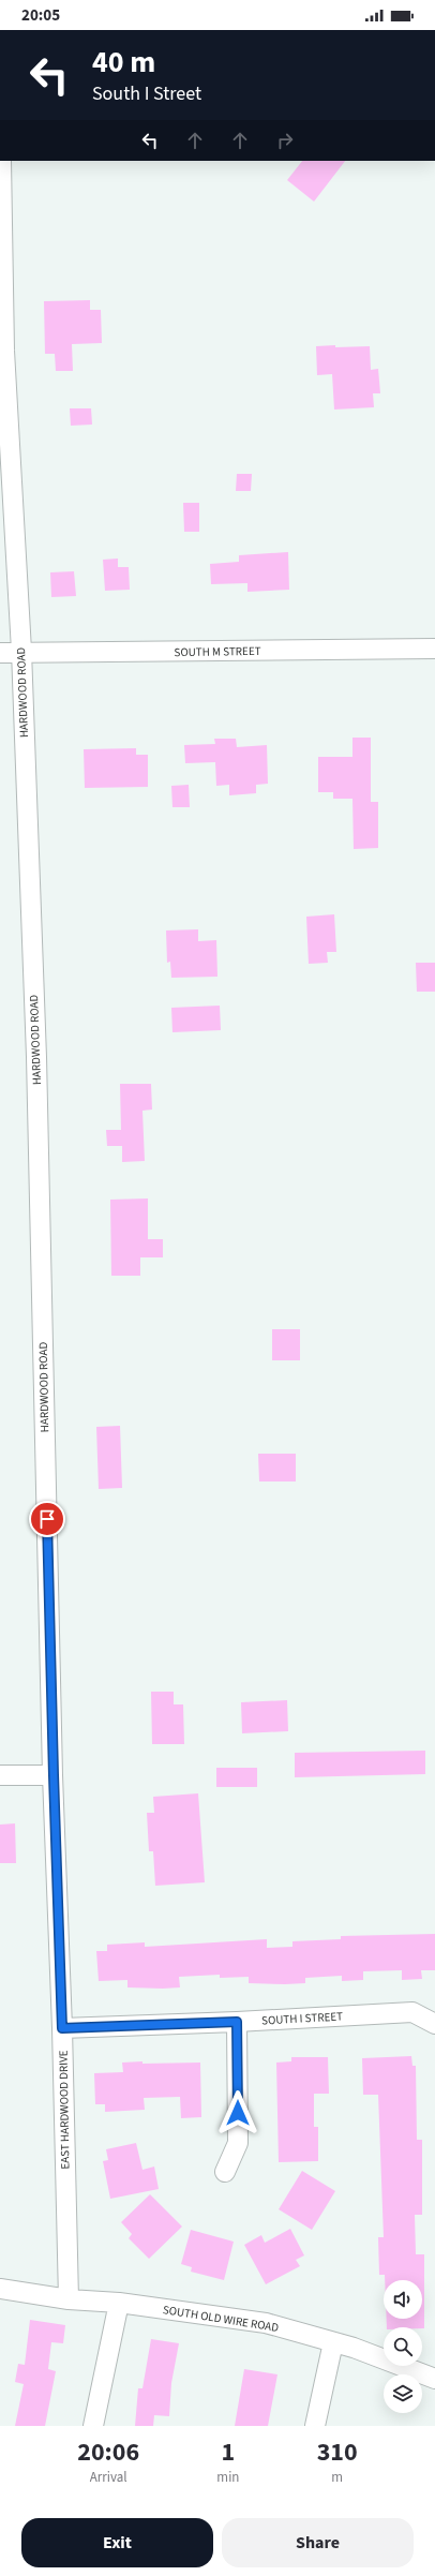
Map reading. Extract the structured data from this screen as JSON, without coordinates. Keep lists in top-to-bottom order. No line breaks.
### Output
{"streets":{"street":["SOUTH M STREET","HARDWOOD ROAD","SOUTH I STREET","EAST HARDWOOD DRIVE","SOUTH OLD WIRE ROAD"]},"crossings":[["SOUTH M STREET","HARDWOOD ROAD"],["HARDWOOD ROAD","EAST HARDWOOD DRIVE"],["SOUTH I STREET","EAST HARDWOOD DRIVE"],["EAST HARDWOOD DRIVE","SOUTH OLD WIRE ROAD"]],"page":{"status":"20:05","turn":["40 m","South I Street"],"eta":["20:06","Arrival","1","min","310","m"],"buttons":["Exit","Share"]}}
